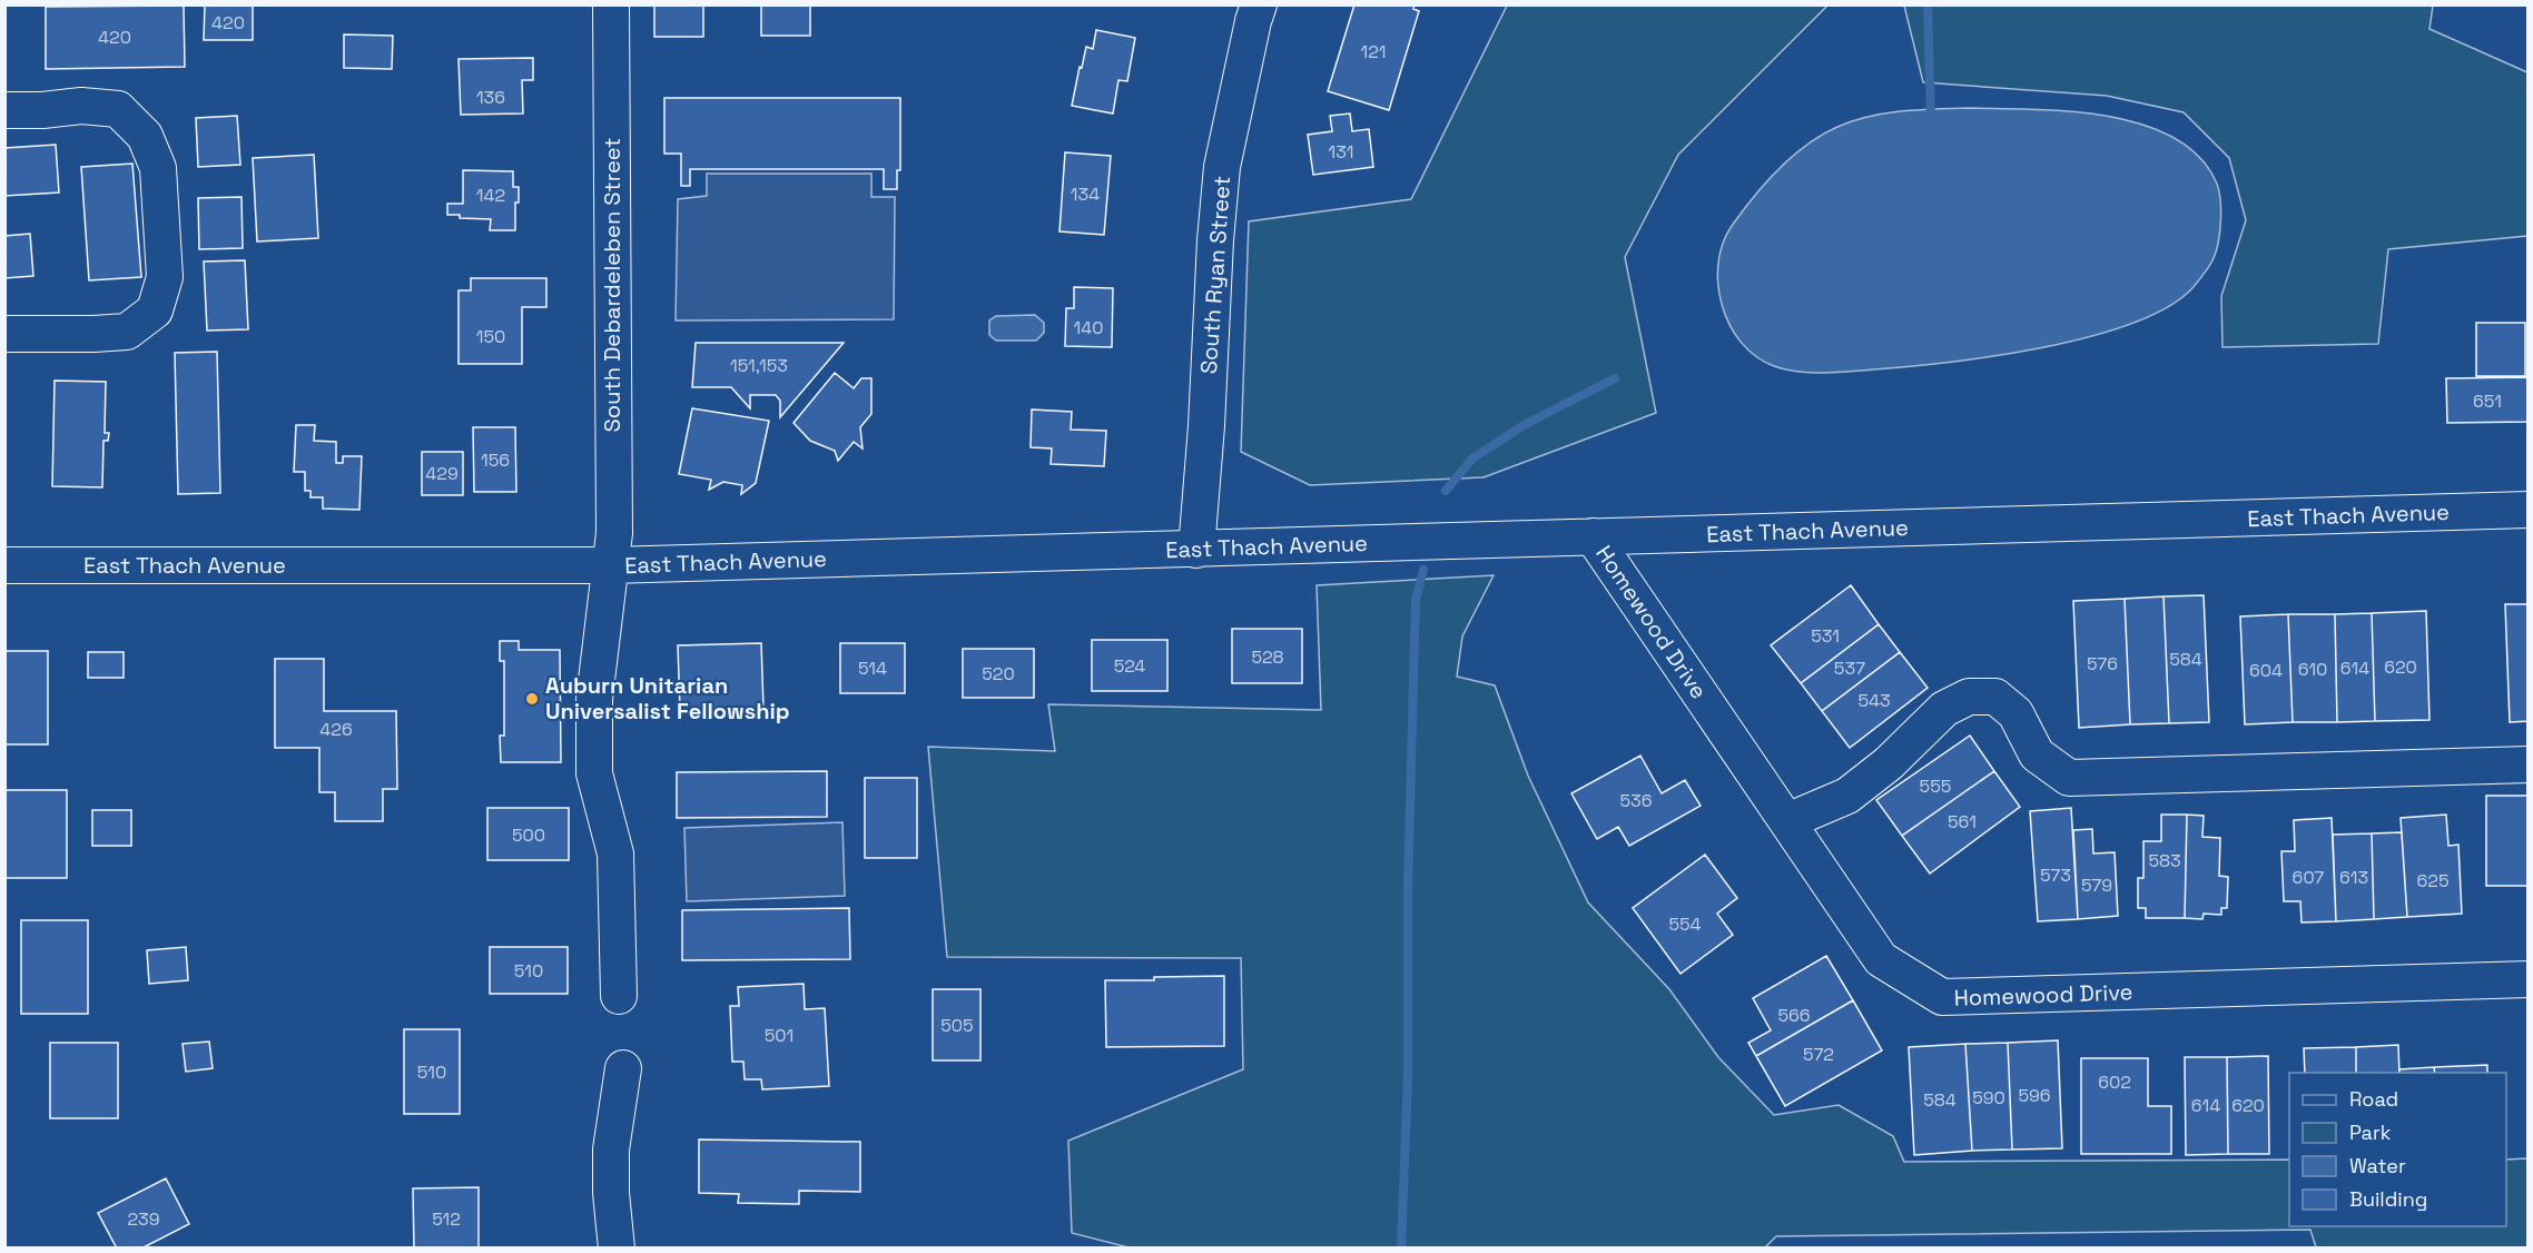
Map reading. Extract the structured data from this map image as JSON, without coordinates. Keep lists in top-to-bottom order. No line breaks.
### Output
{"streets":{"street":["South Ryan Street","South Debardeleben Street","East Thach Avenue","Homewood Drive"]},"crossings":[["South Ryan Street","East Thach Avenue"],["South Debardeleben Street","East Thach Avenue"],["East Thach Avenue","Homewood Drive"]],"places":["Auburn Unitarian Universalist Fellowship"],"house_numbers":["420","420","121","136","131","134","142","140","150","151,153","651","156","429","531","528","584","576","524","620","514","537","614","610","604","520","543","426","555","536","561","500","583","573","607","613","625","579","554","510","566","505","501","572","510","602","596","590","584","614","620","239","512"],"legend":["Road","Park","Water","Building"]}
